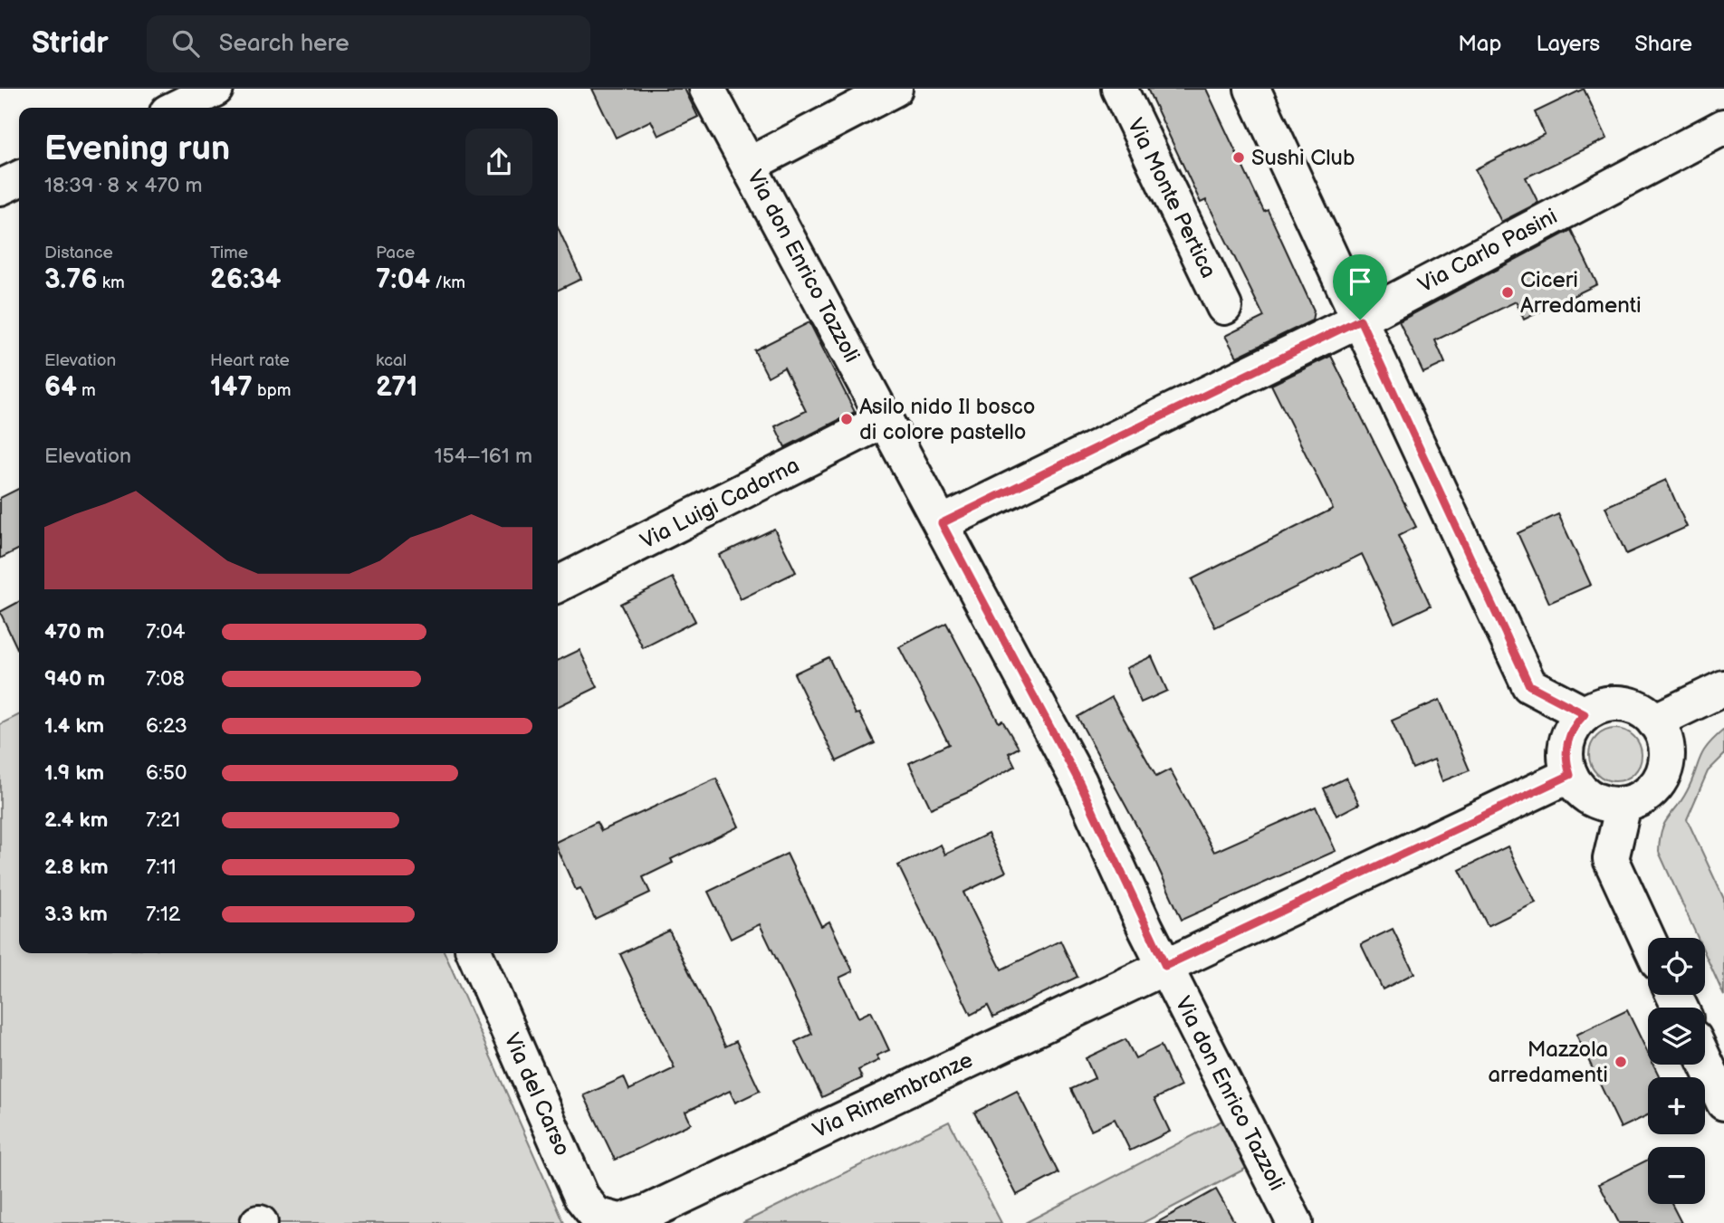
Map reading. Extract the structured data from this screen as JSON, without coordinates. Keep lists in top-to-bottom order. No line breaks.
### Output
{"streets":{"street":["Via Monte Pertica","Via Carlo Pasini","Via don Enrico Tazzoli","Via Luigi Cadorna","Via del Carso","Via Rimembranze"]},"crossings":[["Via Carlo Pasini","Via don Enrico Tazzoli"],["Via don Enrico Tazzoli","Via Luigi Cadorna"],["Via don Enrico Tazzoli","Via Rimembranze"],["Via del Carso","Via Rimembranze"]],"places":["Sushi Club","Ciceri Arredamenti","Asilo nido Il bosco di colore pastello","Mazzola arredamenti"],"page":{"header":"Stridr","search":"Search here","nav":["Map","Layers","Share"],"heading":["Evening run","18:39 · 8 × 470 m"],"stats":[["Distance","3.76 km"],["Time","26:34"],["Pace","7:04 /km"],["Elevation","64 m"],["Heart rate","147 bpm"],["kcal","271"]],"chart":["Elevation","154–161 m"],"list":[{"name":"470 m","note":"7:04"},{"name":"940 m","note":"7:08"},{"name":"1.4 km","note":"6:23"},{"name":"1.9 km","note":"6:50"},{"name":"2.4 km","note":"7:21"},{"name":"2.8 km","note":"7:11"},{"name":"3.3 km","note":"7:12"}],"map_buttons":["+","−"]}}
